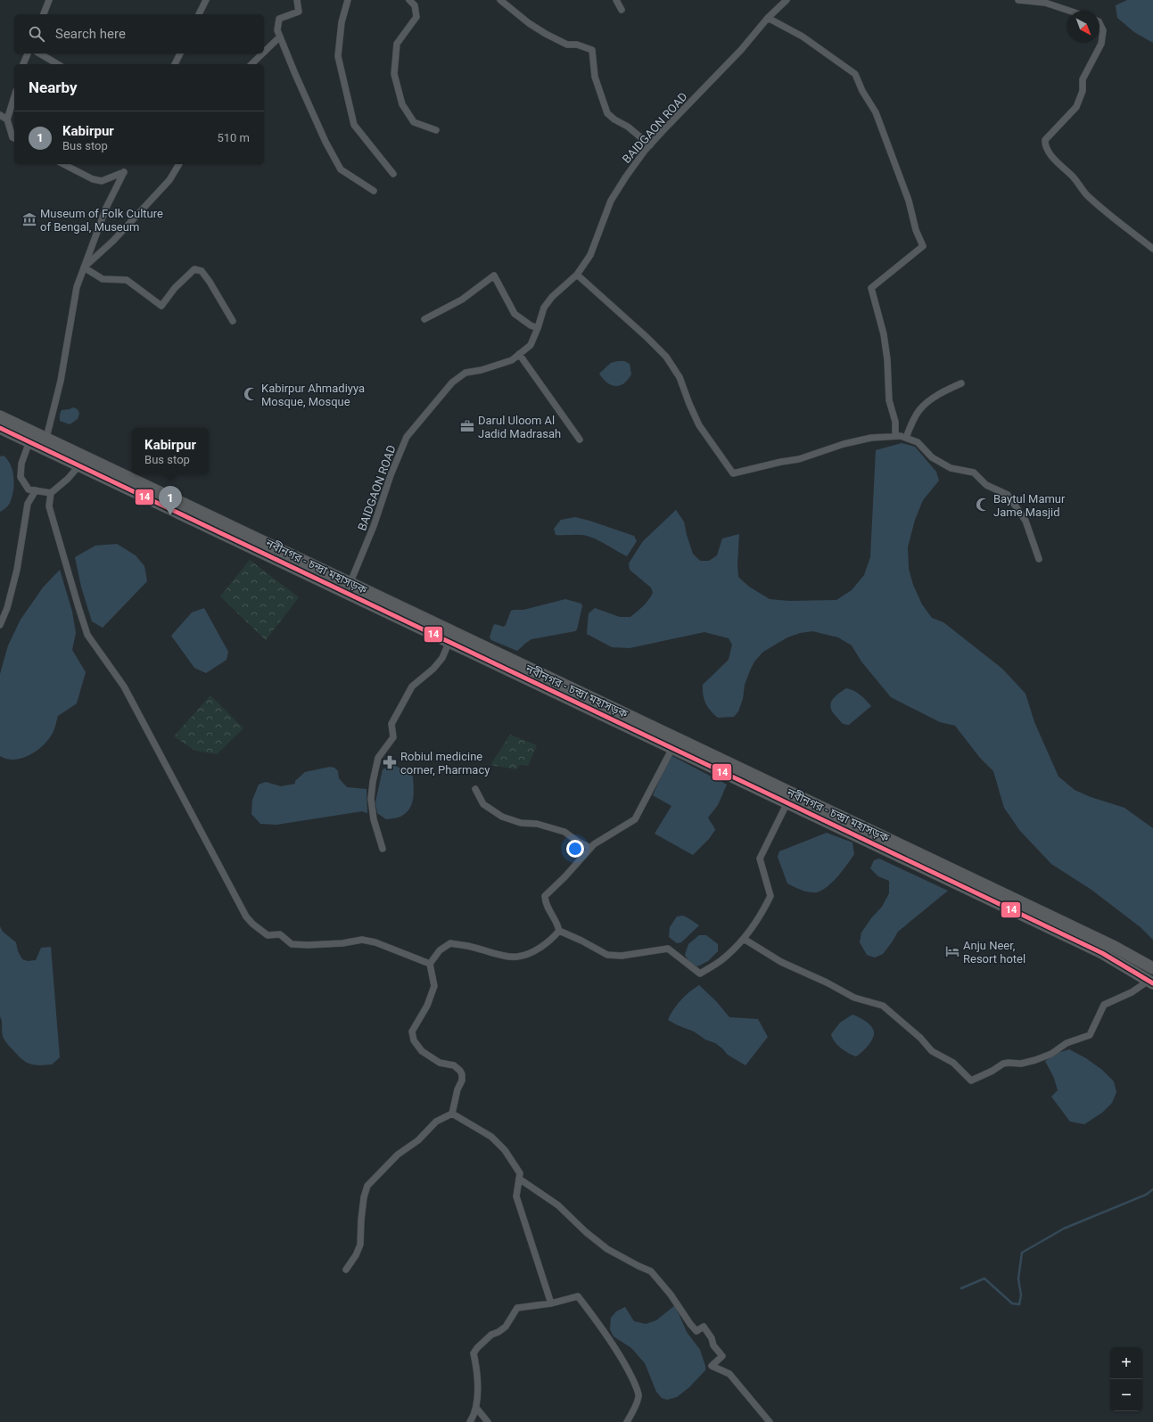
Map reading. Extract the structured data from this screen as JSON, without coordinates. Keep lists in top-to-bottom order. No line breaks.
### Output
{"streets":{"highway":["নবীনগর - চন্দ্রা মহাসড়ক"],"street":["BAIDGAON ROAD"]},"crossings":[["BAIDGAON ROAD","নবীনগর - চন্দ্রা মহাসড়ক"]],"places":{"museum":["Museum of Folk Culture of Bengal, Museum"],"mosque":["Kabirpur Ahmadiyya Mosque, Mosque","Baytul Mamur Jame Masjid"],"office":["Darul Uloom Al Jadid Madrasah"],"pharmacy":["Robiul medicine corner, Pharmacy"],"hotel":["Anju Neer, Resort hotel"]},"lines":["transit line 14"],"north":"bottom right","page":{"search":"Search here","heading":"Nearby","list":[{"mark":"1","name":"Kabirpur","note":"Bus stop","value":"510 m"}],"popup":["Kabirpur","Bus stop"],"pins":"1","map_buttons":["+","−"]}}
